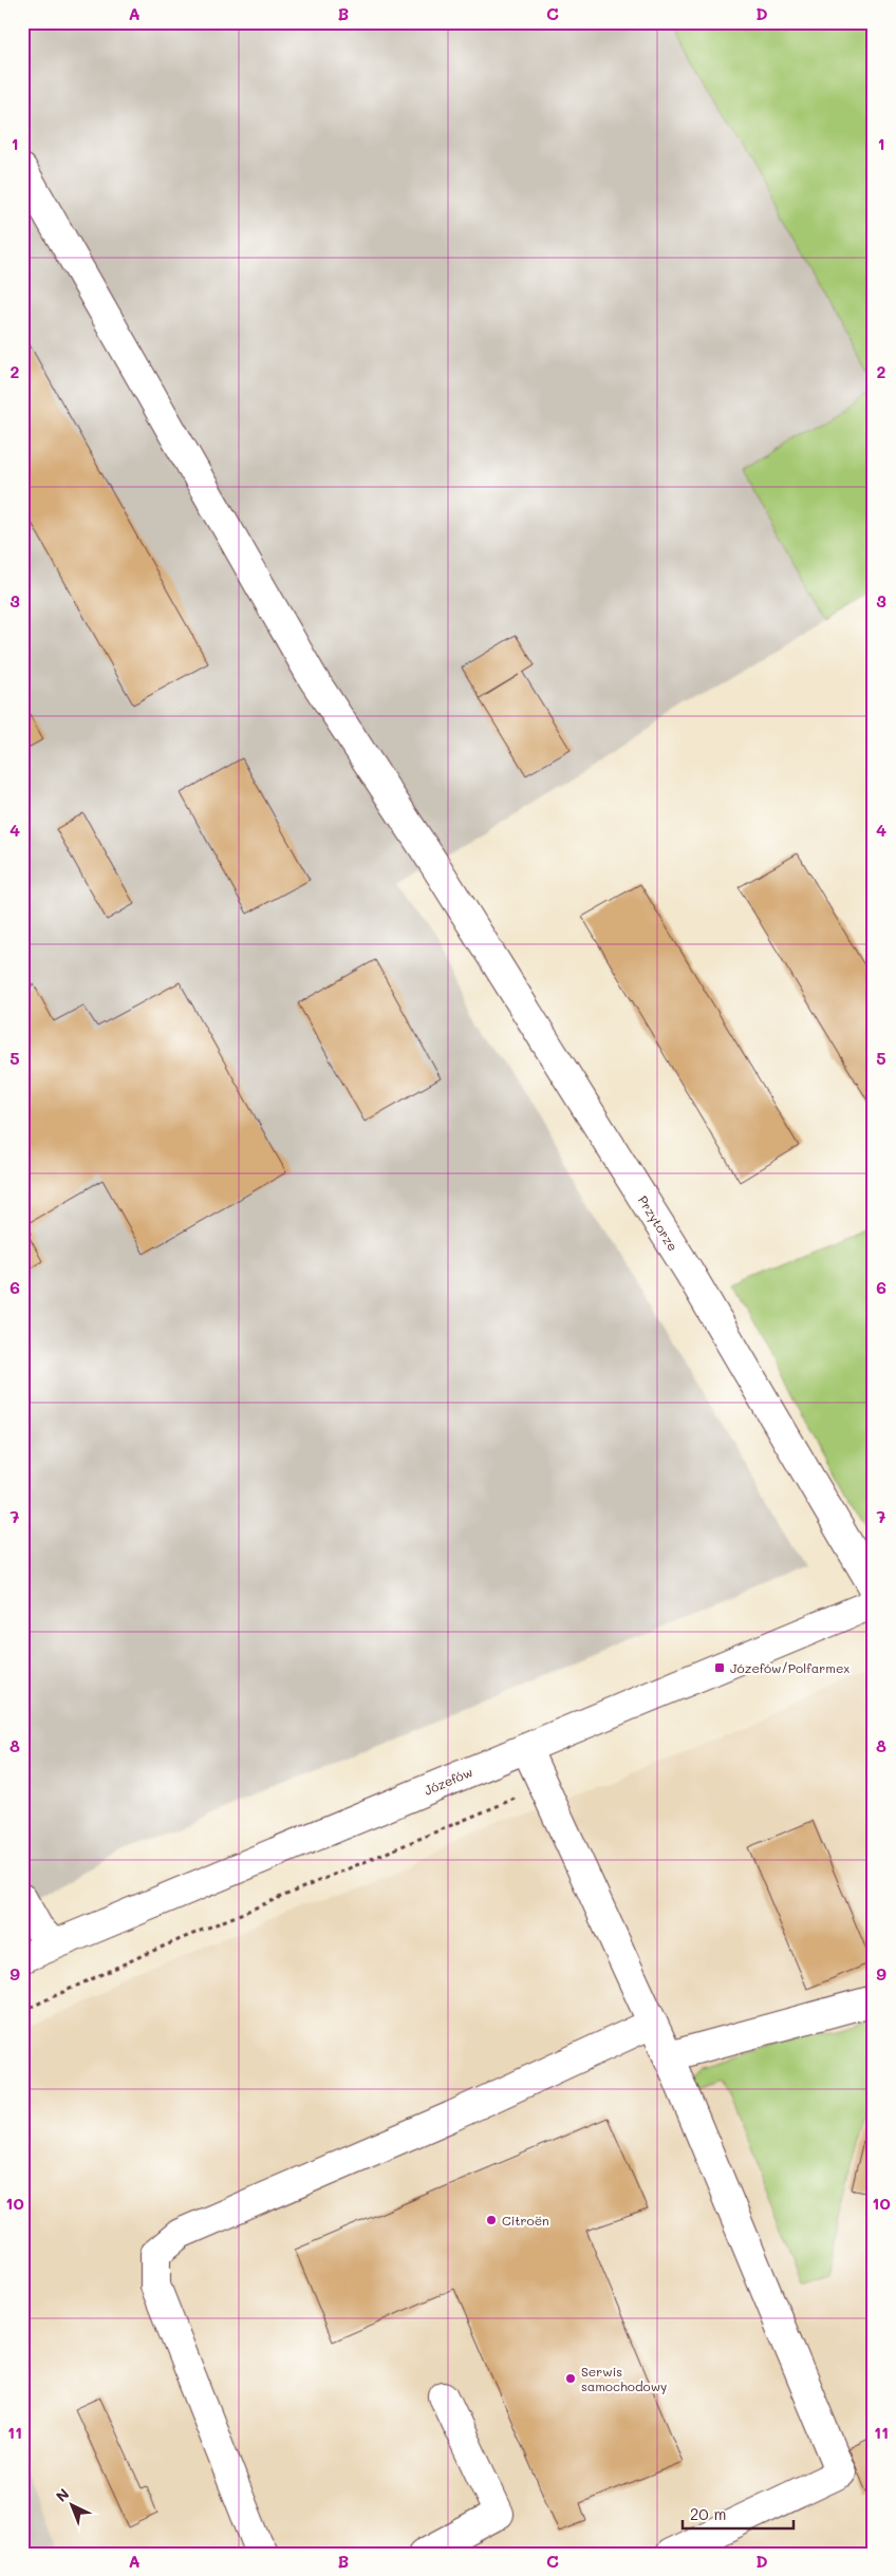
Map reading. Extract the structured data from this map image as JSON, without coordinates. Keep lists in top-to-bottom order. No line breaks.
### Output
{"streets":{"street":["Przytorze","Józefów"]},"places":{"transit":["Józefów/Polfarmex"],"other":["Citroën","Serwis samochodowy"]},"scale_bar":"20 m","north":"top left","grid":{"columns":["A","B","C","D"],"rows":["1","2","3","4","5","6","7","8","9","10","11"]}}
